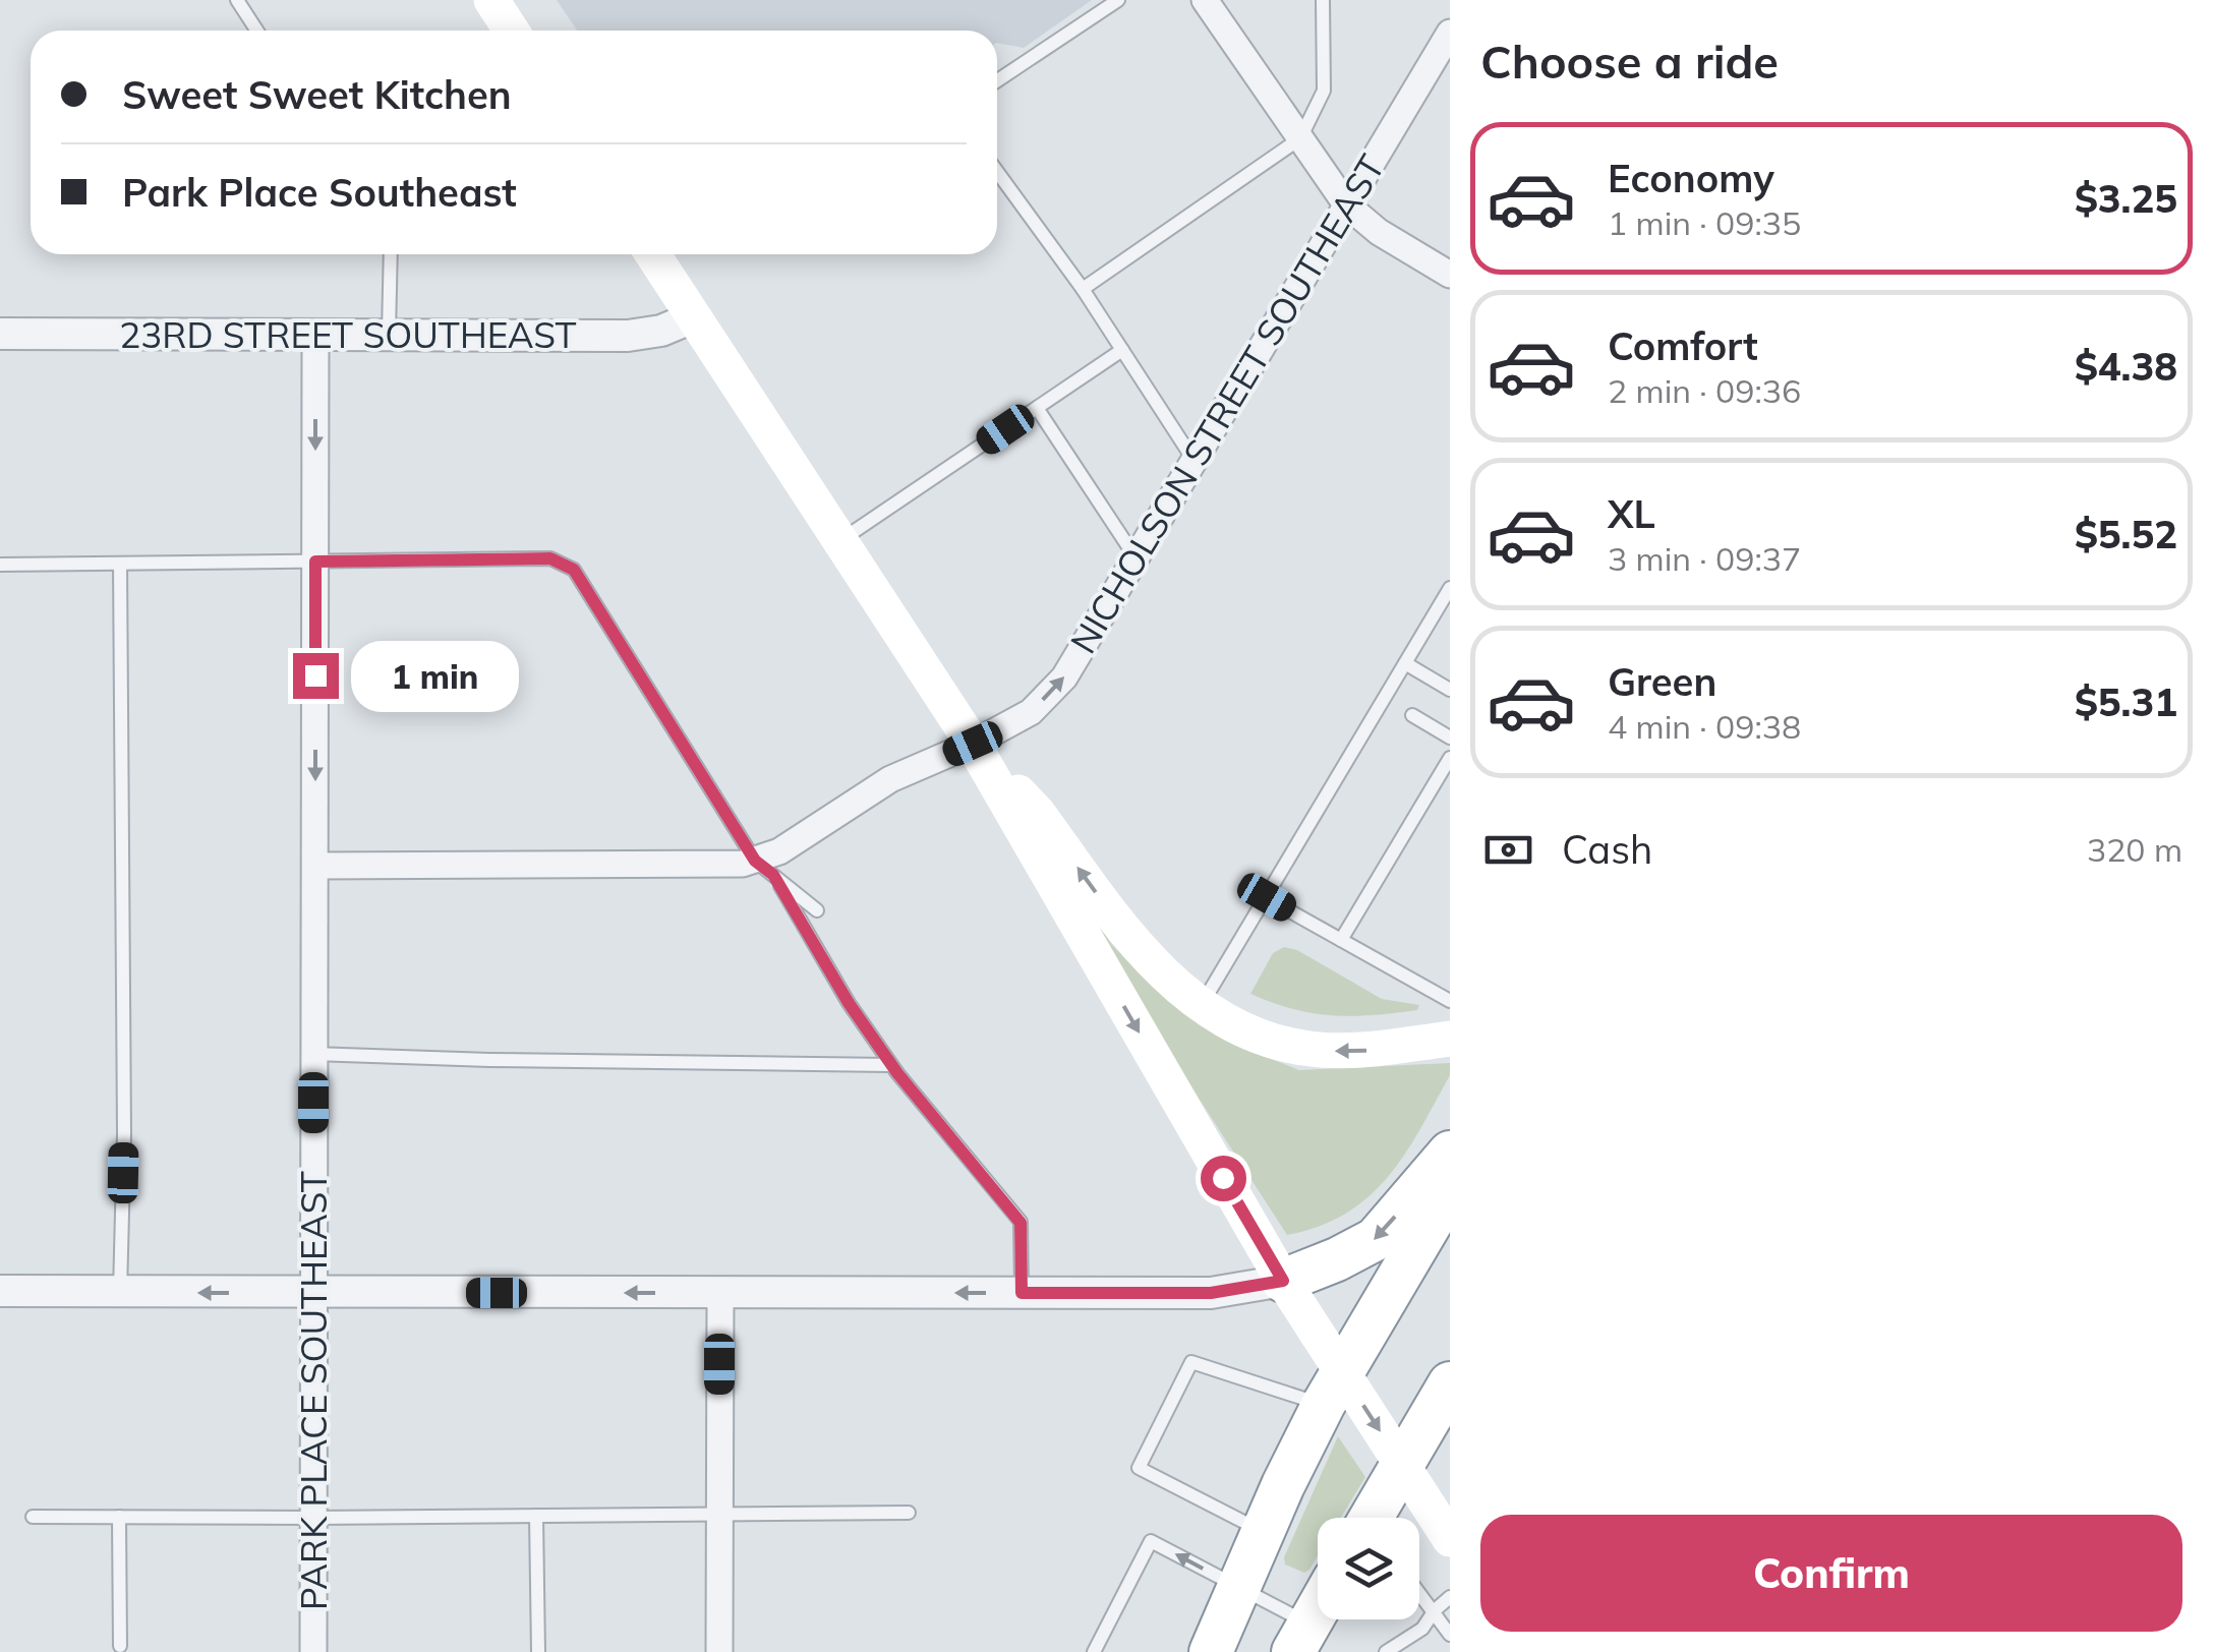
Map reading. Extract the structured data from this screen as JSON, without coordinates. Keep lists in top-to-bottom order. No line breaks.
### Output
{"streets":{"street":["23RD STREET SOUTHEAST","NICHOLSON STREET SOUTHEAST","PARK PLACE SOUTHEAST"]},"crossings":[["23RD STREET SOUTHEAST","PARK PLACE SOUTHEAST"]],"one_way":["PARK PLACE SOUTHEAST"],"page":{"heading":"Choose a ride","banner":["Sweet Sweet Kitchen","Park Place Southeast"],"list":[{"name":"Economy","note":"1 min · 09:35","value":"$3.25"},{"name":"Comfort","note":"2 min · 09:36","value":"$4.38"},{"name":"XL","note":"3 min · 09:37","value":"$5.52"},{"name":"Green","note":"4 min · 09:38","value":"$5.31"}],"bubble":"1 min","pay":["Cash","320 m"],"buttons":"Confirm"}}
